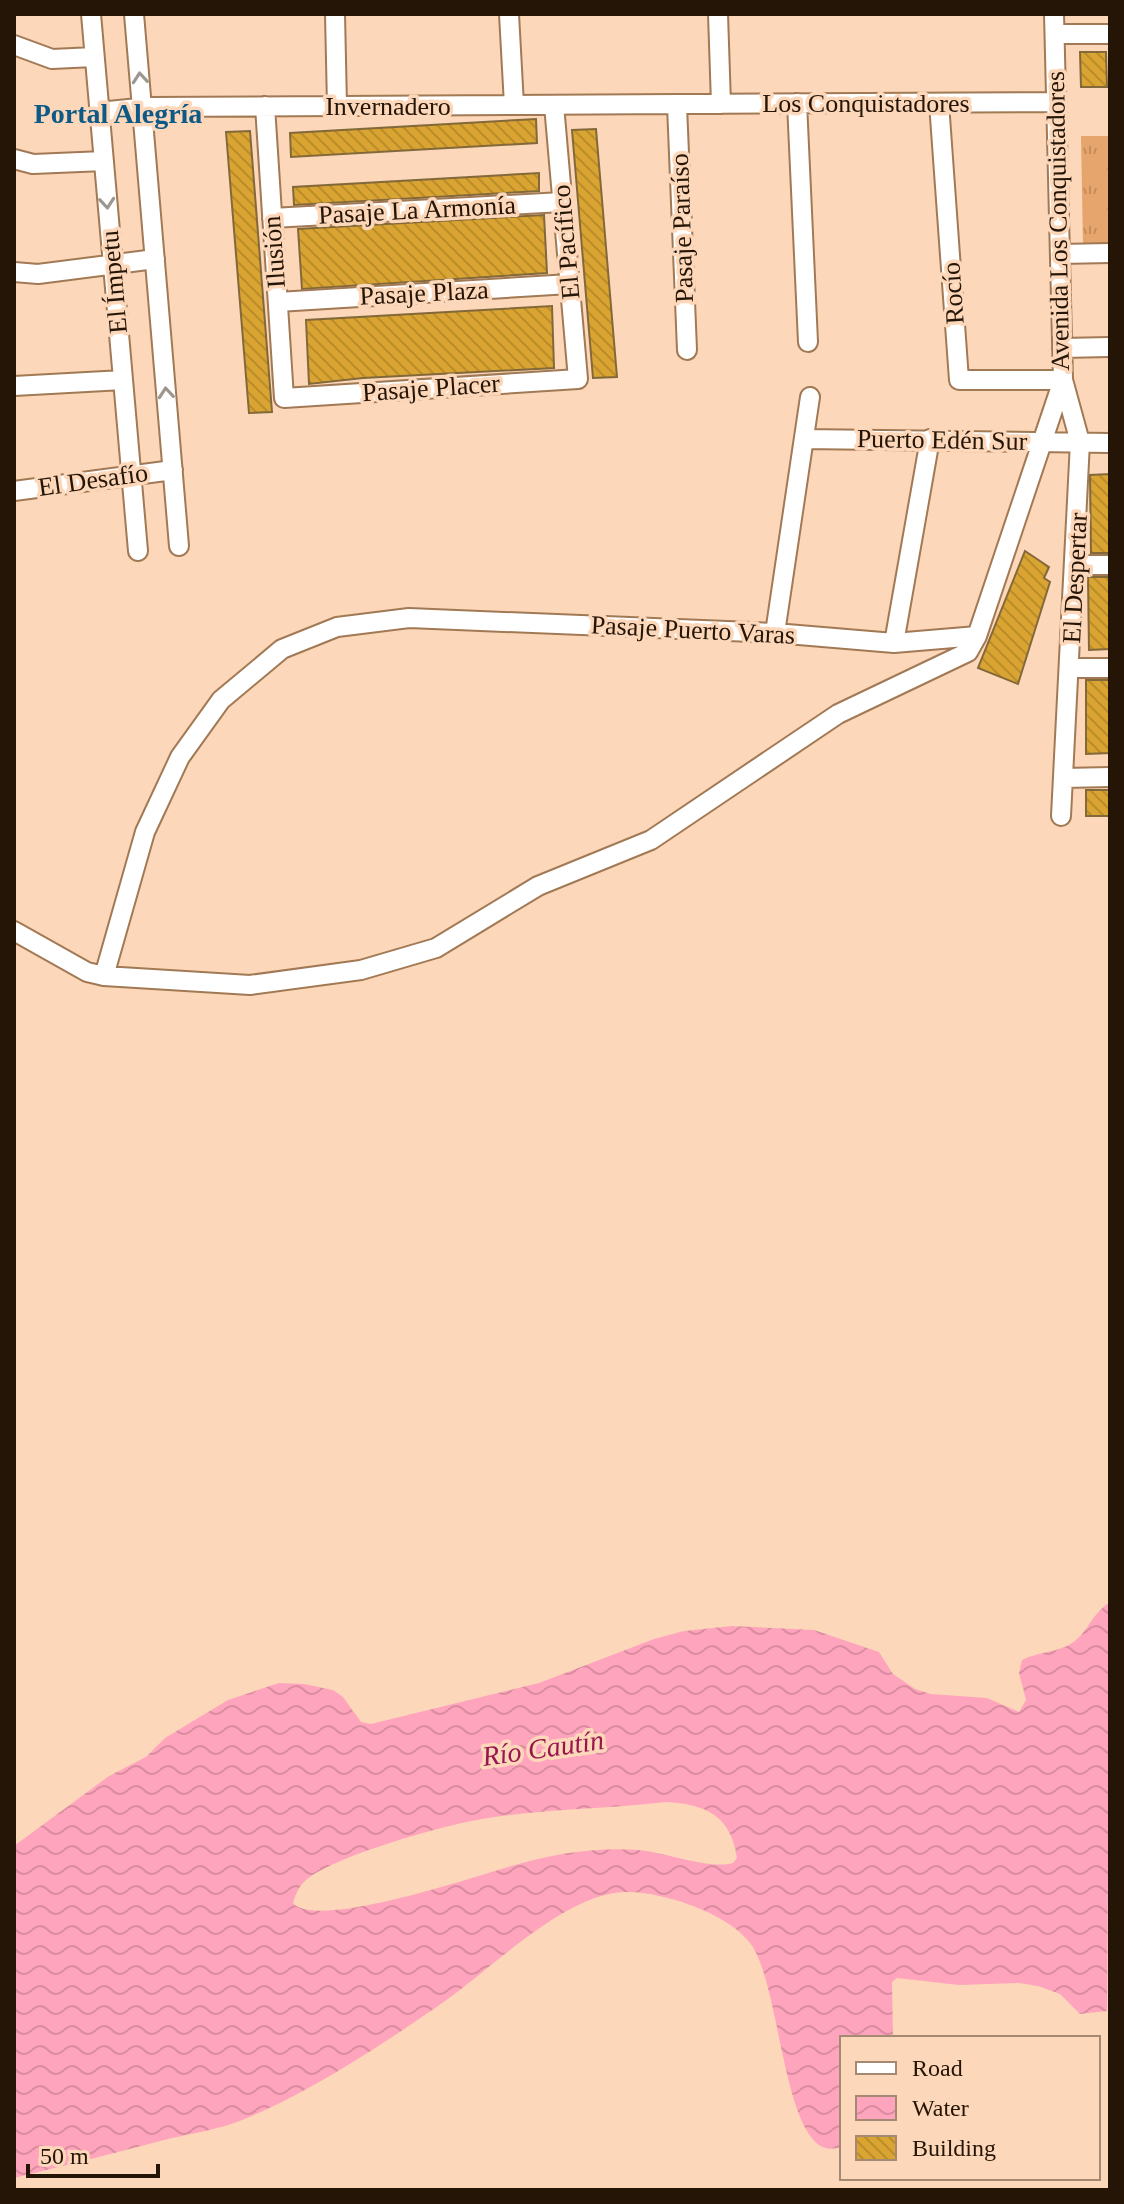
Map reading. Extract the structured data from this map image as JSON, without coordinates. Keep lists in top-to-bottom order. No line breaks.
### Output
{"streets":{"street":["Los Conquistadores","Invernadero","Pasaje La Armonía","Avenida Los Conquistadores","Pasaje Paraíso","El Pacífico","Ilusión","El Ímpetu","Pasaje Plaza","Rocío","Pasaje Placer","Puerto Edén Sur","El Desafío","El Despertar","Pasaje Puerto Varas"]},"crossings":[["Los Conquistadores","Invernadero"],["Los Conquistadores","Avenida Los Conquistadores"],["Los Conquistadores","Pasaje Paraíso"],["Los Conquistadores","Rocío"],["Invernadero","Pasaje Paraíso"],["Invernadero","El Pacífico"],["Invernadero","Ilusión"],["Invernadero","El Ímpetu"],["Pasaje La Armonía","El Pacífico"],["Pasaje La Armonía","Ilusión"],["Avenida Los Conquistadores","Rocío"],["Avenida Los Conquistadores","Puerto Edén Sur"],["Avenida Los Conquistadores","El Despertar"],["Avenida Los Conquistadores","Pasaje Puerto Varas"],["El Pacífico","Pasaje Plaza"],["El Pacífico","Pasaje Placer"],["Ilusión","Pasaje Plaza"],["Ilusión","Pasaje Placer"],["El Ímpetu","El Desafío"],["Rocío","El Despertar"],["Puerto Edén Sur","El Despertar"]],"districts":["Portal Alegría"],"water":["Río Cautín"],"legend":["Road","Water","Building"],"scale_bar":"50 m"}
